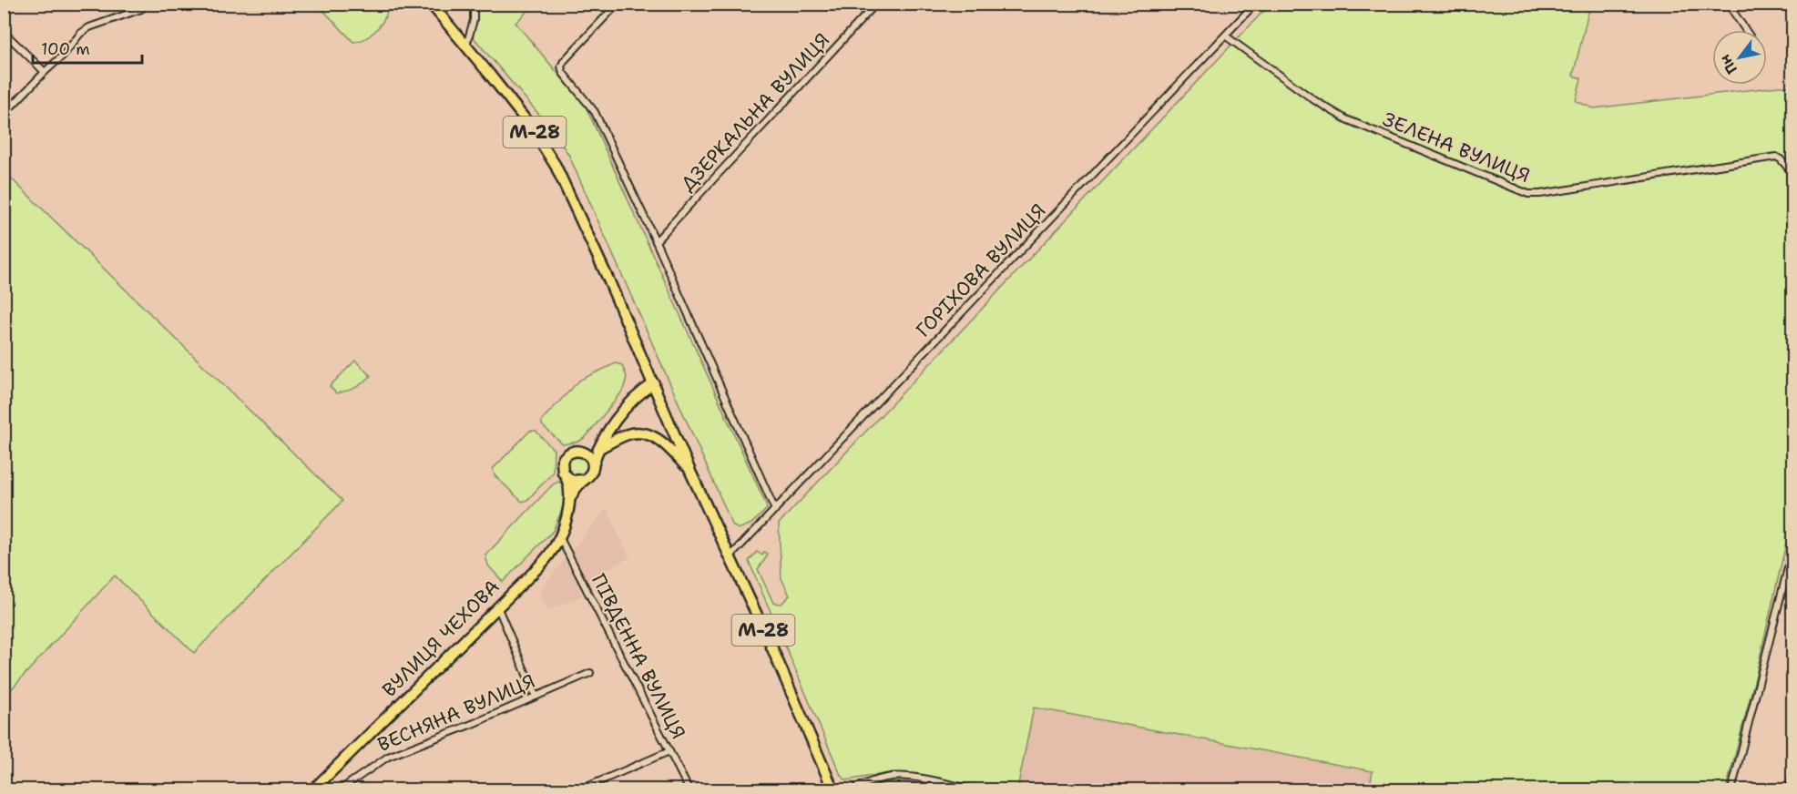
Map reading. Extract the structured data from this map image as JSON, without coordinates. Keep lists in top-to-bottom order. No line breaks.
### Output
{"streets":{"main road":["М-28","ВУЛИЦЯ ЧЕХОВА"],"street":["ДЗЕРКАЛЬНА ВУЛИЦЯ","ЗЕЛЕНА ВУЛИЦЯ","ГОРІХОВА ВУЛИЦЯ","ПІВДЕННА ВУЛИЦЯ","ВЕСНЯНА ВУЛИЦЯ"]},"crossings":[["М-28","ГОРІХОВА ВУЛИЦЯ"],["ЗЕЛЕНА ВУЛИЦЯ","ГОРІХОВА ВУЛИЦЯ"],["ВУЛИЦЯ ЧЕХОВА","ПІВДЕННА ВУЛИЦЯ"]],"scale_bar":"100 m","north":"bottom left"}
